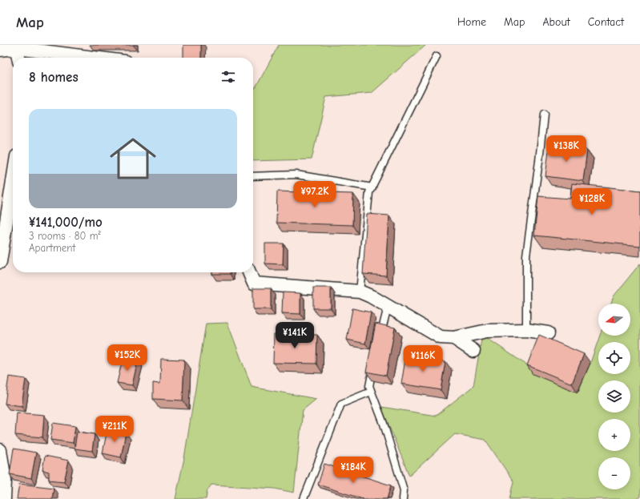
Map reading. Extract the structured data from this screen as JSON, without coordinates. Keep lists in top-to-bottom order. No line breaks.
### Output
{"north":"left","page":{"header":"Map","nav":["Home","Map","About","Contact"],"heading":"8 homes","list":[{"name":"¥141,000/mo","note":"3 rooms · 80 m² · Apartment"}],"price":["¥138K","¥97.2K","¥128K","¥141K","¥152K","¥116K","¥211K","¥184K"],"map_buttons":["+","−"]}}
